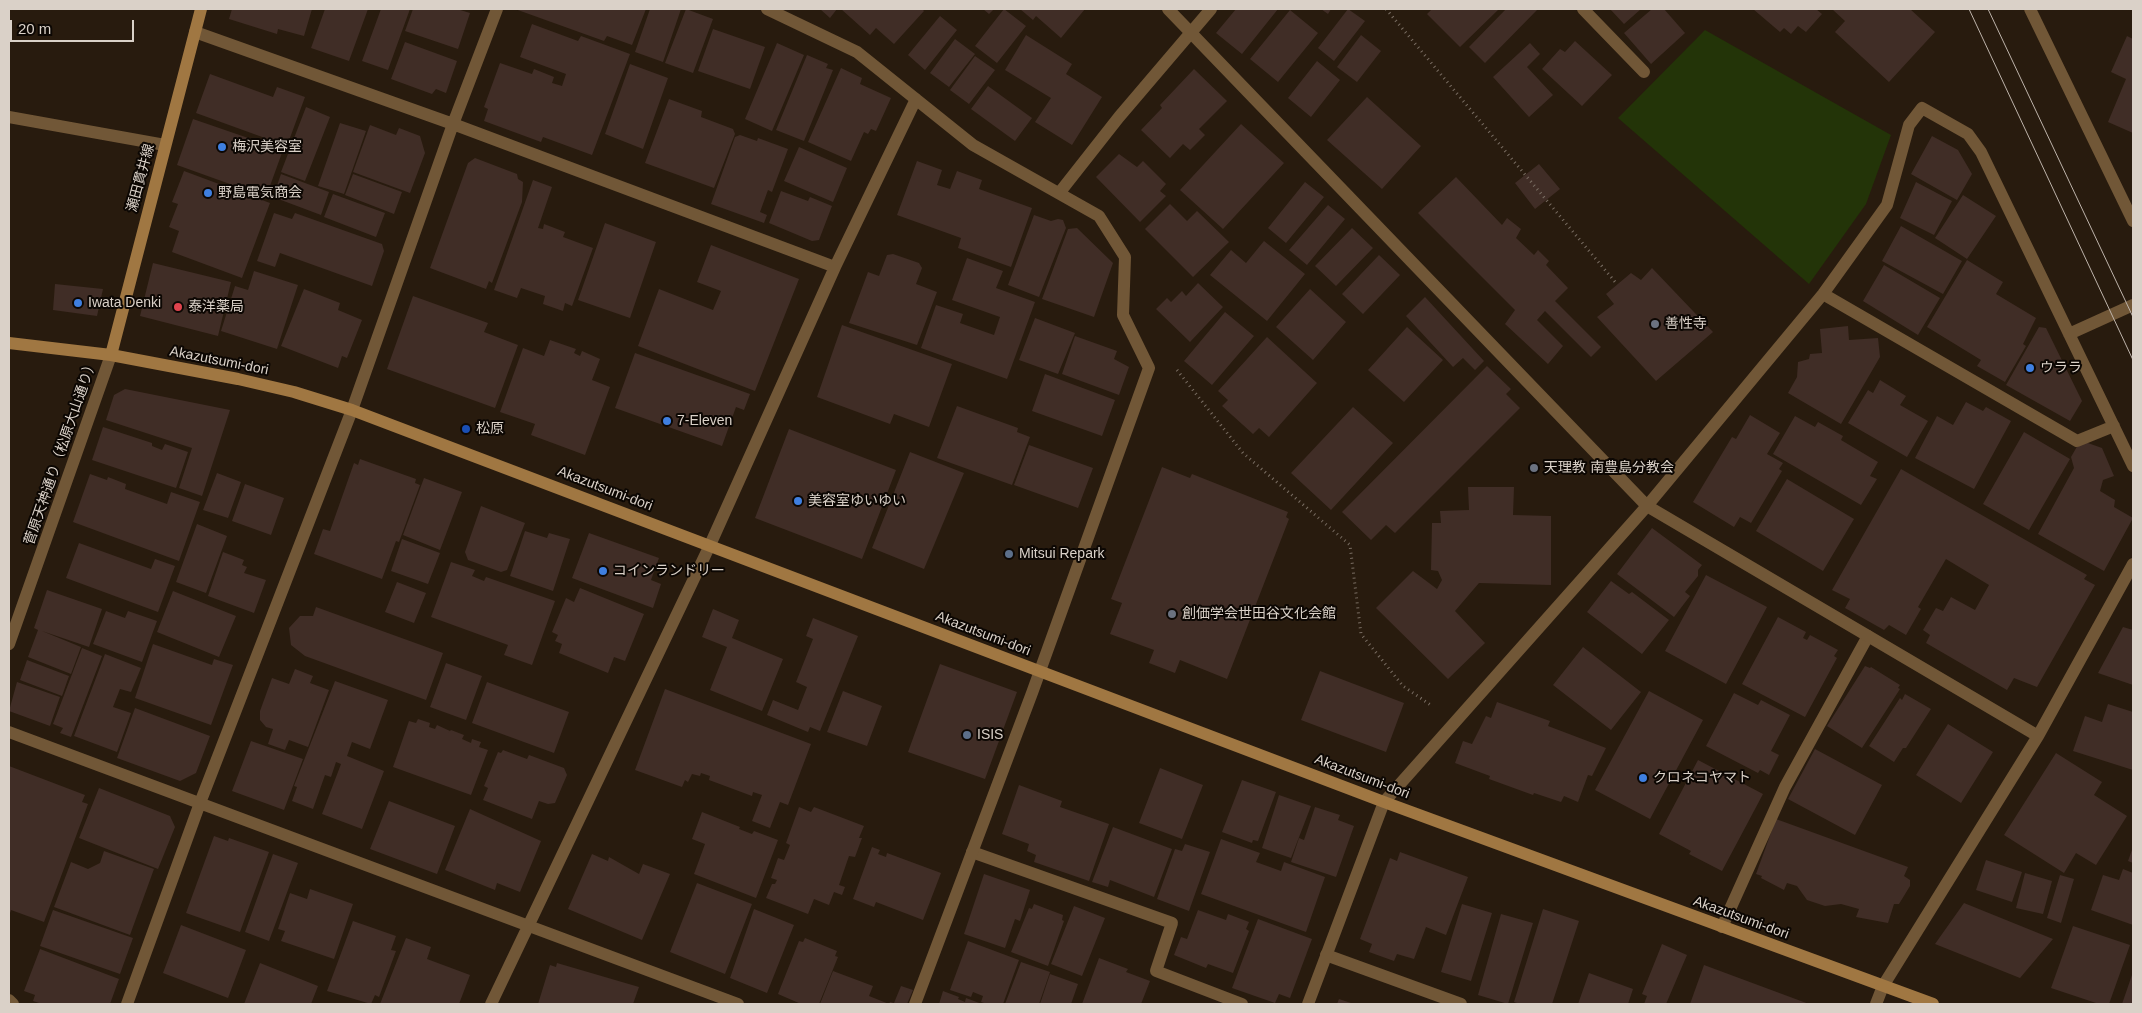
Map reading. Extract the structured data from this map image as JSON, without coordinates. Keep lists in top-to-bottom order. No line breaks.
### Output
{"streets":{"main road":["瀬田貫井線","Akazutsumi-dori"],"street":["菅原天神通り（松原大山通り）"]},"crossings":[["瀬田貫井線","Akazutsumi-dori"],["瀬田貫井線","菅原天神通り（松原大山通り）"],["Akazutsumi-dori","菅原天神通り（松原大山通り）"]],"places":["梅沢美容室","野島電気商会","Iwata Denki","泰洋薬局","善性寺","ウララ","7-Eleven","松原","天理教 南豊島分教会","美容室ゆいゆい","Mitsui Repark","コインランドリー","創価学会世田谷文化会館","ISIS","クロネコヤマト"],"scale_bar":"20 m"}
